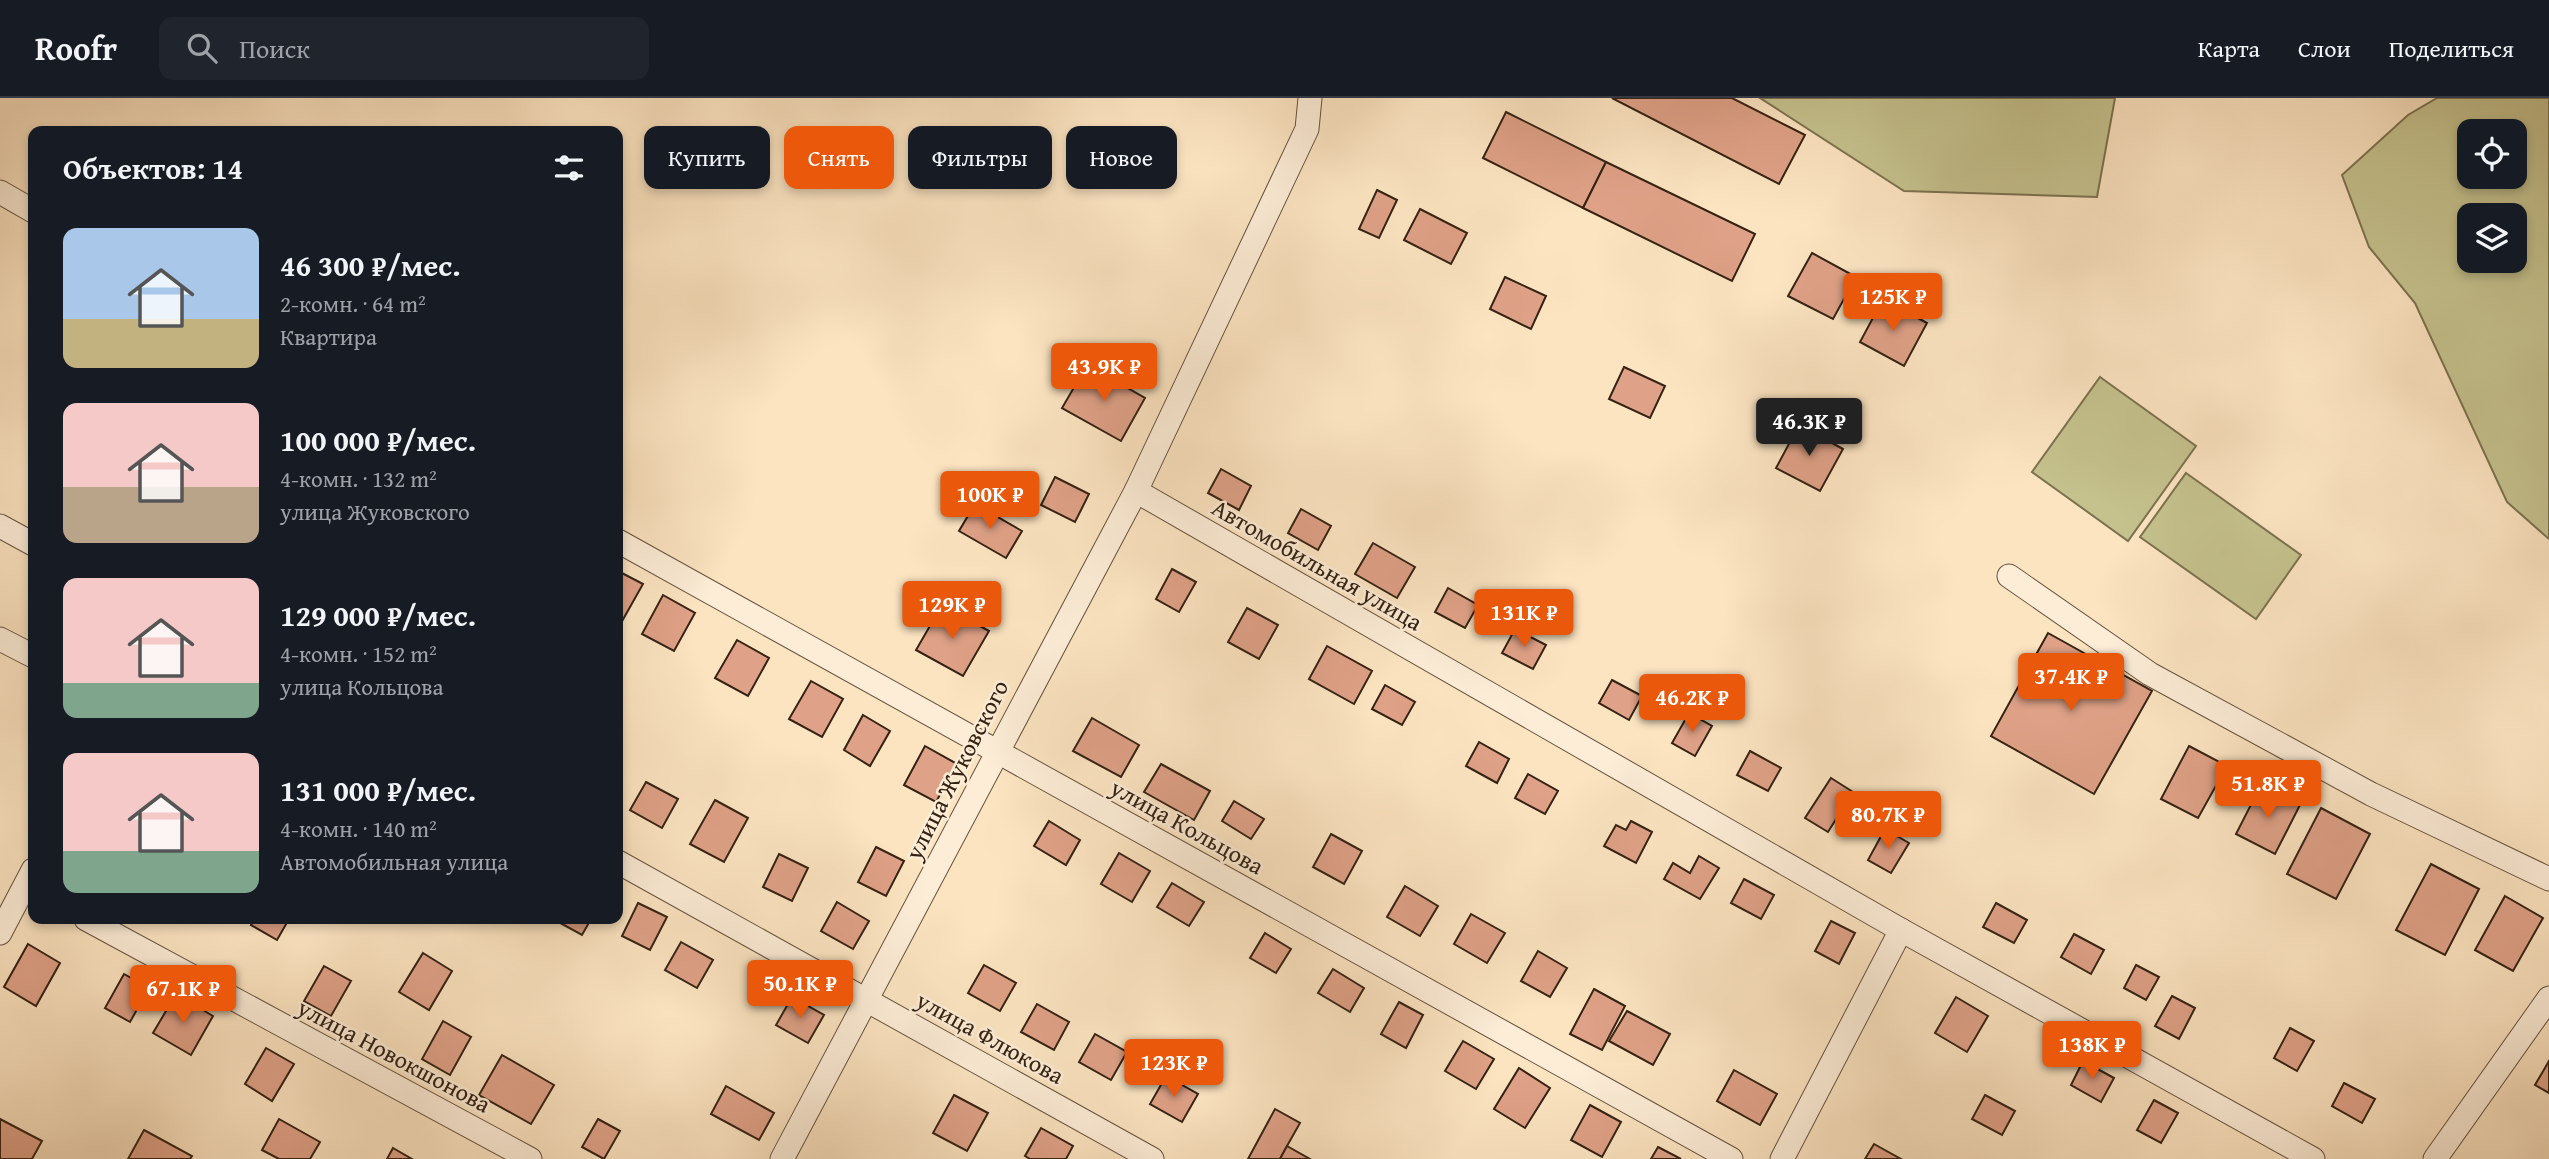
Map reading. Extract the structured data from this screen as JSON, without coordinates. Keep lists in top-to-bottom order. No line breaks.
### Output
{"streets":{"street":["Автомобильная улица","улица Жуковского","улица Кольцова","улица Флюкова","улица Новокшонова"]},"crossings":[["Автомобильная улица","улица Жуковского"],["улица Жуковского","улица Кольцова"],["улица Жуковского","улица Флюкова"]],"page":{"header":"Roofr","search":"Поиск","nav":["Карта","Слои","Поделиться"],"chip":["Купить","Снять","Фильтры","Новое"],"heading":"Объектов: 14","list":[{"name":"46 300 ₽/мес.","note":"2-комн. · 64 m² · Квартира"},{"name":"100 000 ₽/мес.","note":"4-комн. · 132 m² · улица Жуковского"},{"name":"129 000 ₽/мес.","note":"4-комн. · 152 m² · улица Кольцова"},{"name":"131 000 ₽/мес.","note":"4-комн. · 140 m² · Автомобильная улица"}],"price":["125K ₽","43.9K ₽","46.3K ₽","100K ₽","129K ₽","131K ₽","37.4K ₽","46.2K ₽","51.8K ₽","80.7K ₽","50.1K ₽","67.1K ₽","138K ₽","123K ₽"]}}
